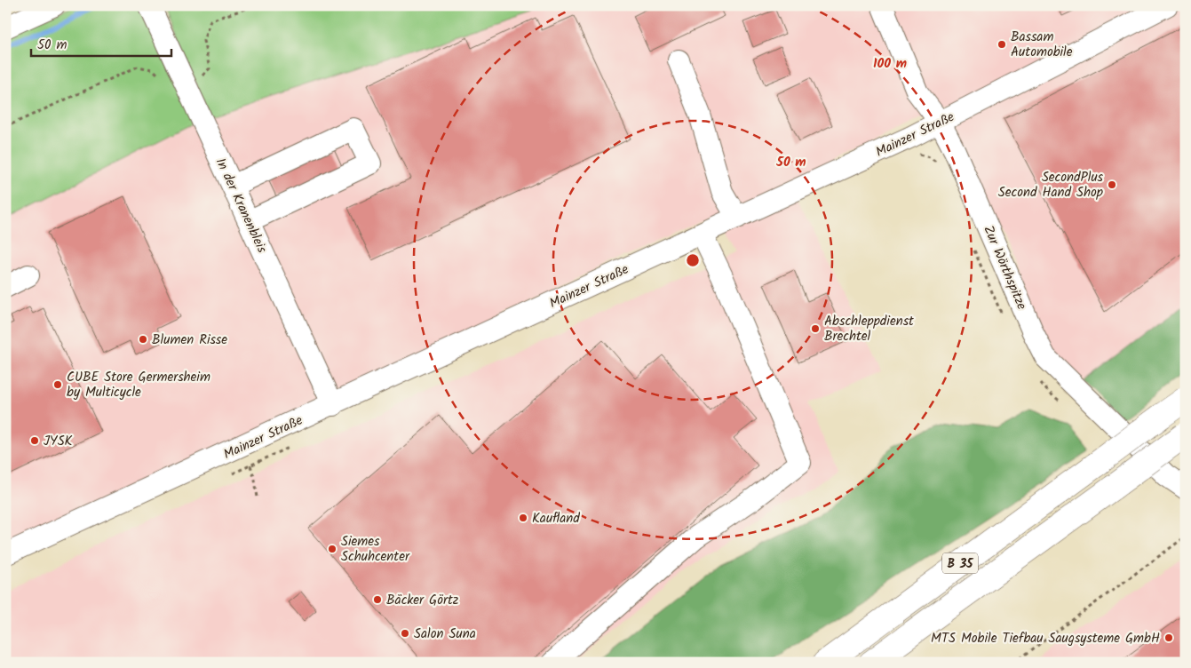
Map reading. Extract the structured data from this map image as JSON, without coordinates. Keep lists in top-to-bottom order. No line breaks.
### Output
{"streets":{"highway":["B 35"],"street":["Mainzer Straße","In der Kranenbleis","Zur Wörthspitze"]},"crossings":[["Mainzer Straße","In der Kranenbleis"],["Mainzer Straße","Zur Wörthspitze"]],"places":["Bassam Automobile","SecondPlus Second Hand Shop","Abschleppdienst Brechtel","Blumen Risse","CUBE Store Germersheim by Multicycle","JYSK","Kaufland","Siemes Schuhcenter","Bäcker Görtz","Salon Suna","MTS Mobile Tiefbau Saugsysteme GmbH"],"scale_bar":"50 m","rings":["100 m","50 m"]}
